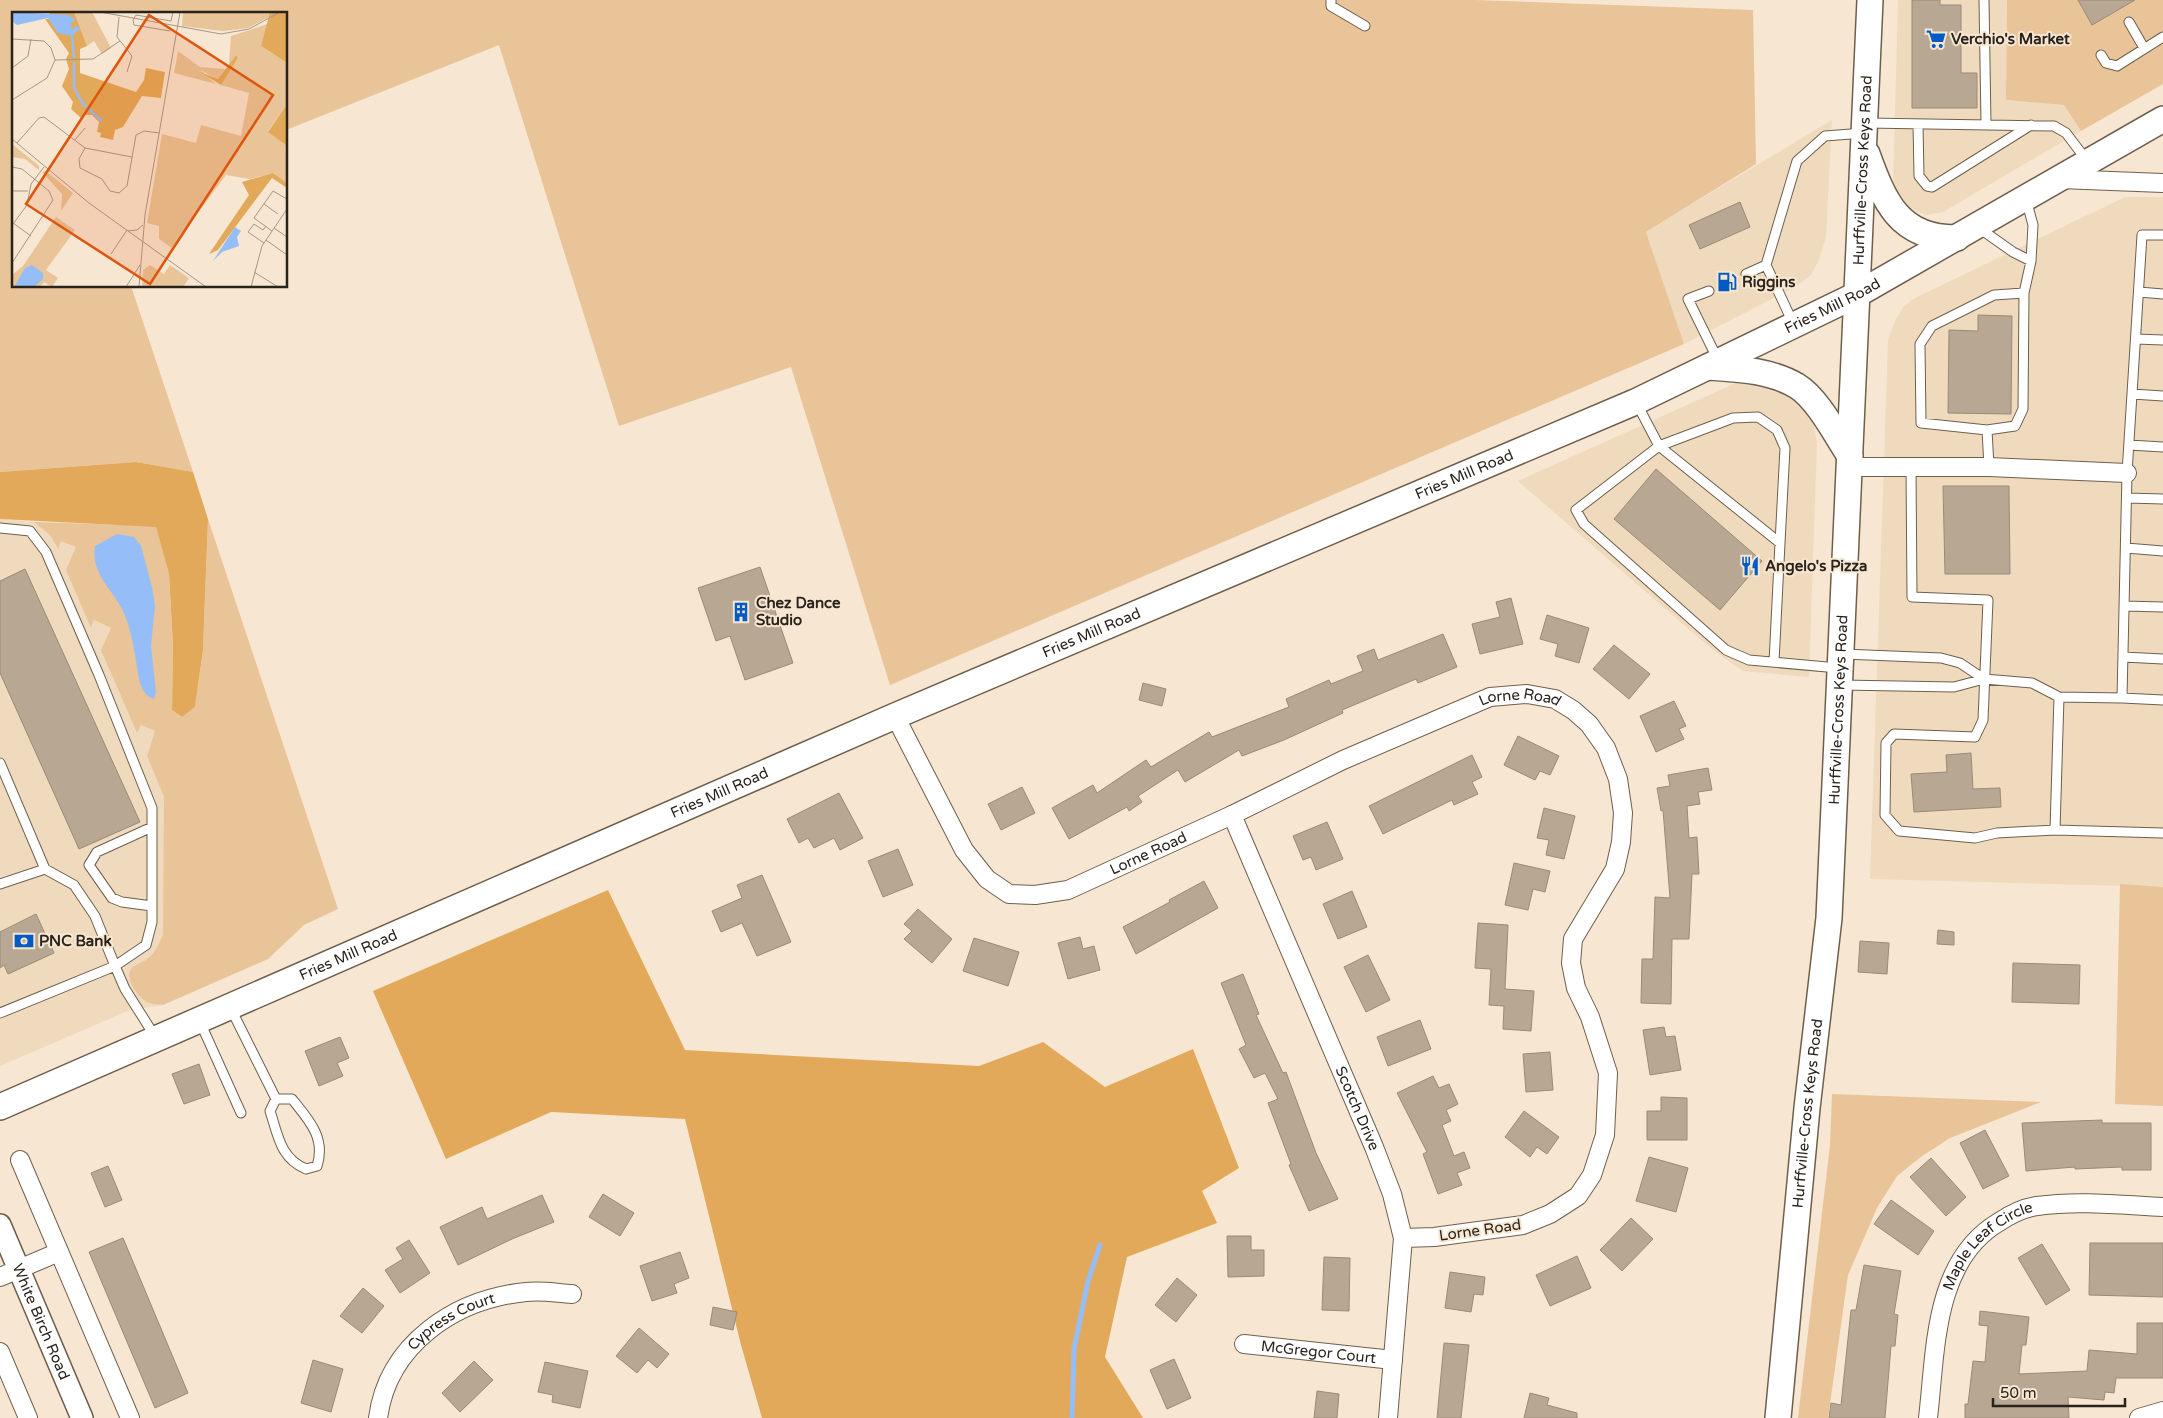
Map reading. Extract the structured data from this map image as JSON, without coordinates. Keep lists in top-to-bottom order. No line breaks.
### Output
{"streets":{"main road":["Hurffville-Cross Keys Road","Fries Mill Road"],"street":["Lorne Road","Scotch Drive","Maple Leaf Circle","White Birch Road","Cypress Court","McGregor Court"]},"crossings":[["Hurffville-Cross Keys Road","Fries Mill Road"],["Fries Mill Road","Lorne Road"],["Lorne Road","Scotch Drive"],["Scotch Drive","McGregor Court"]],"places":{"supermarket":["Verchio's Market"],"fuel station":["Riggins"],"restaurant":["Angelo's Pizza"],"building":["Chez Dance Studio"],"bank":["PNC Bank"]},"scale_bar":"50 m"}
